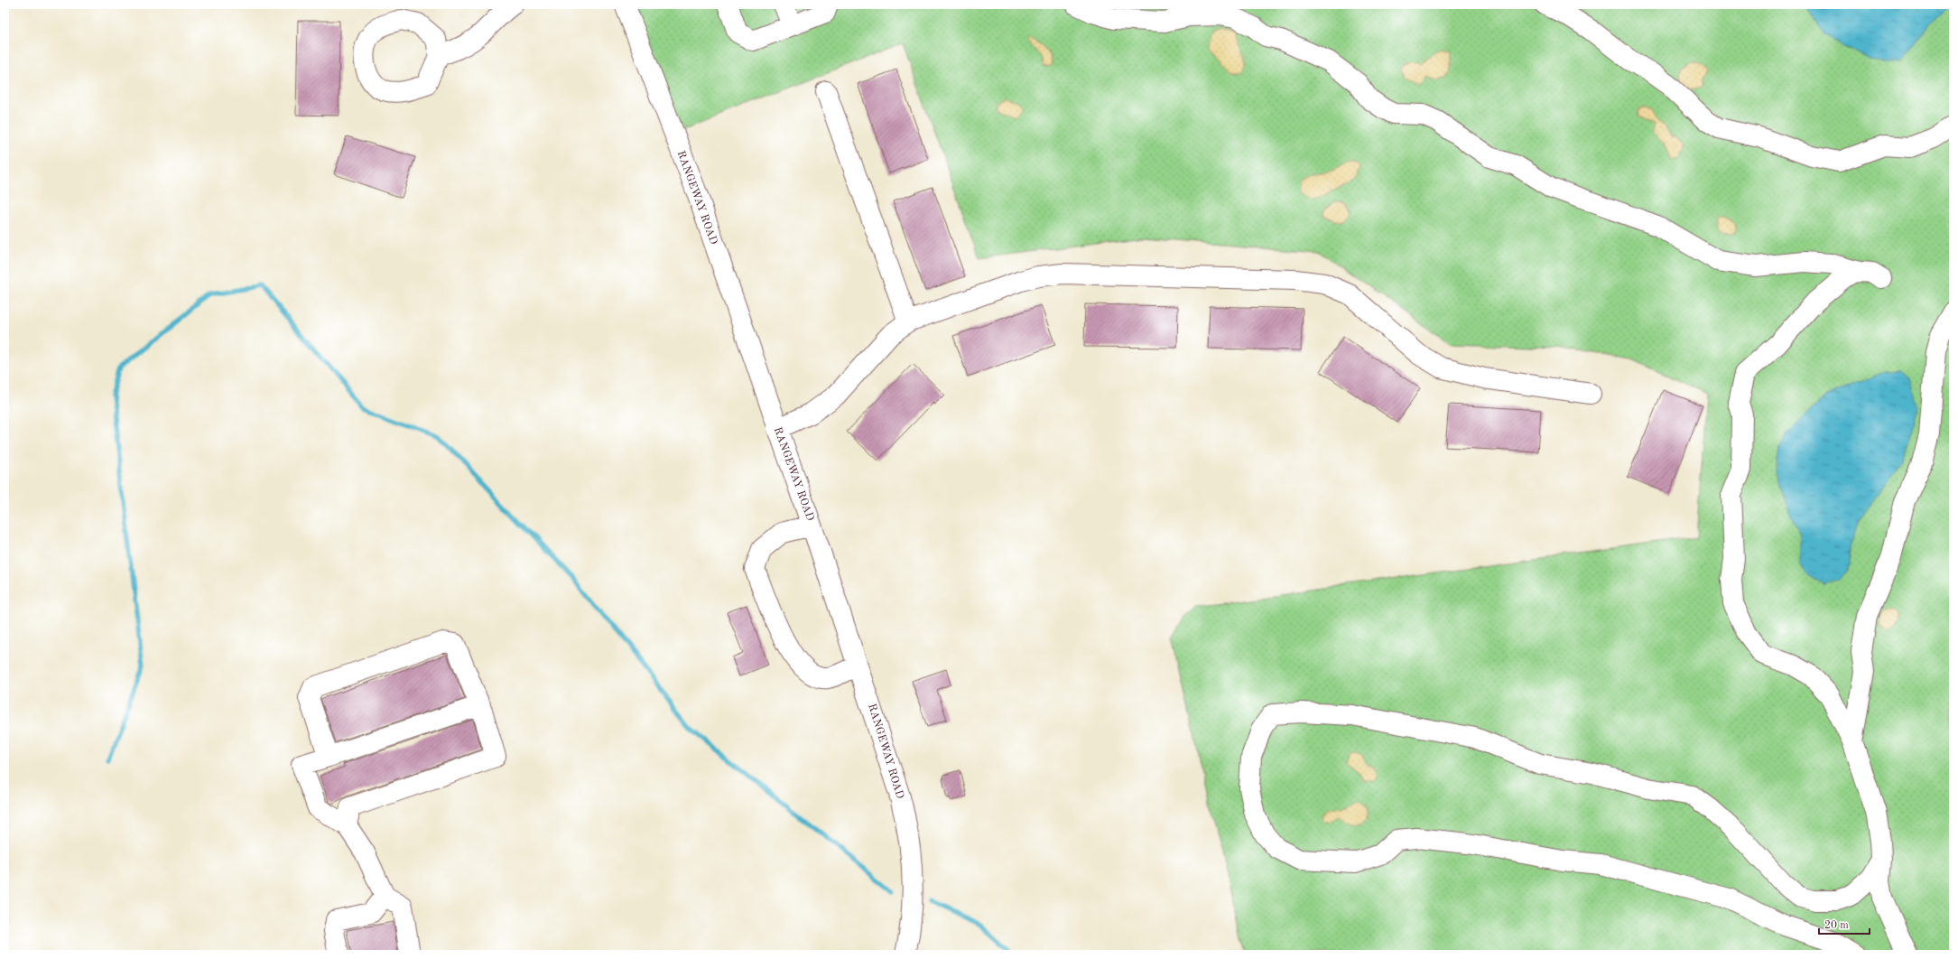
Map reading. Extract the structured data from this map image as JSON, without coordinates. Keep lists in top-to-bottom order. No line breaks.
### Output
{"streets":{"street":["RANGEWAY ROAD"]},"scale_bar":"20 m"}
